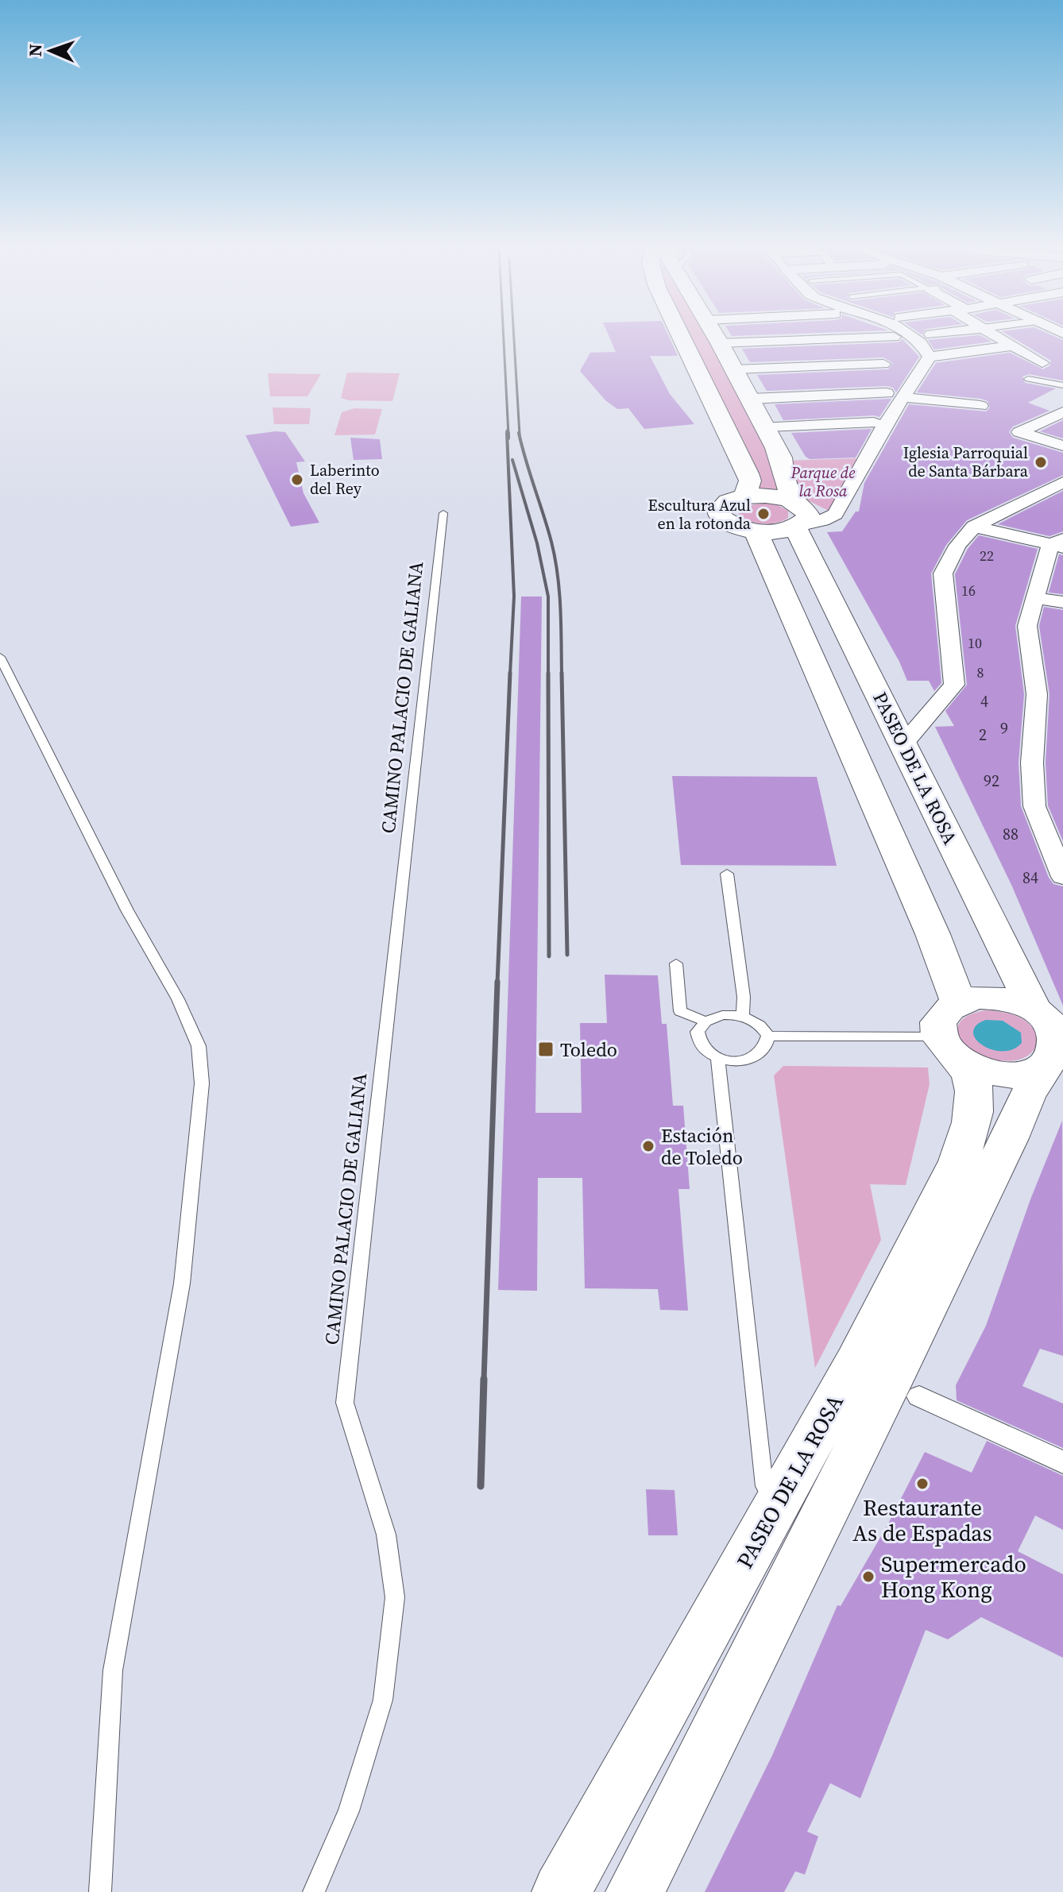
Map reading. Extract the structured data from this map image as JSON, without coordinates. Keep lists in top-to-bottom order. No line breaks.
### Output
{"streets":{"main road":["PASEO DE LA ROSA"],"lane":["CAMINO PALACIO DE GALIANA"]},"parks":["Parque de la Rosa"],"places":{"other":["Iglesia Parroquial de Santa Bárbara","Laberinto del Rey","Escultura Azul en la rotonda","Estación de Toledo","Restaurante As de Espadas","Supermercado Hong Kong"],"transit":["Toledo"]},"house_numbers":["22","16","10","8","4","9","2","92","88","84"],"north":"left"}
